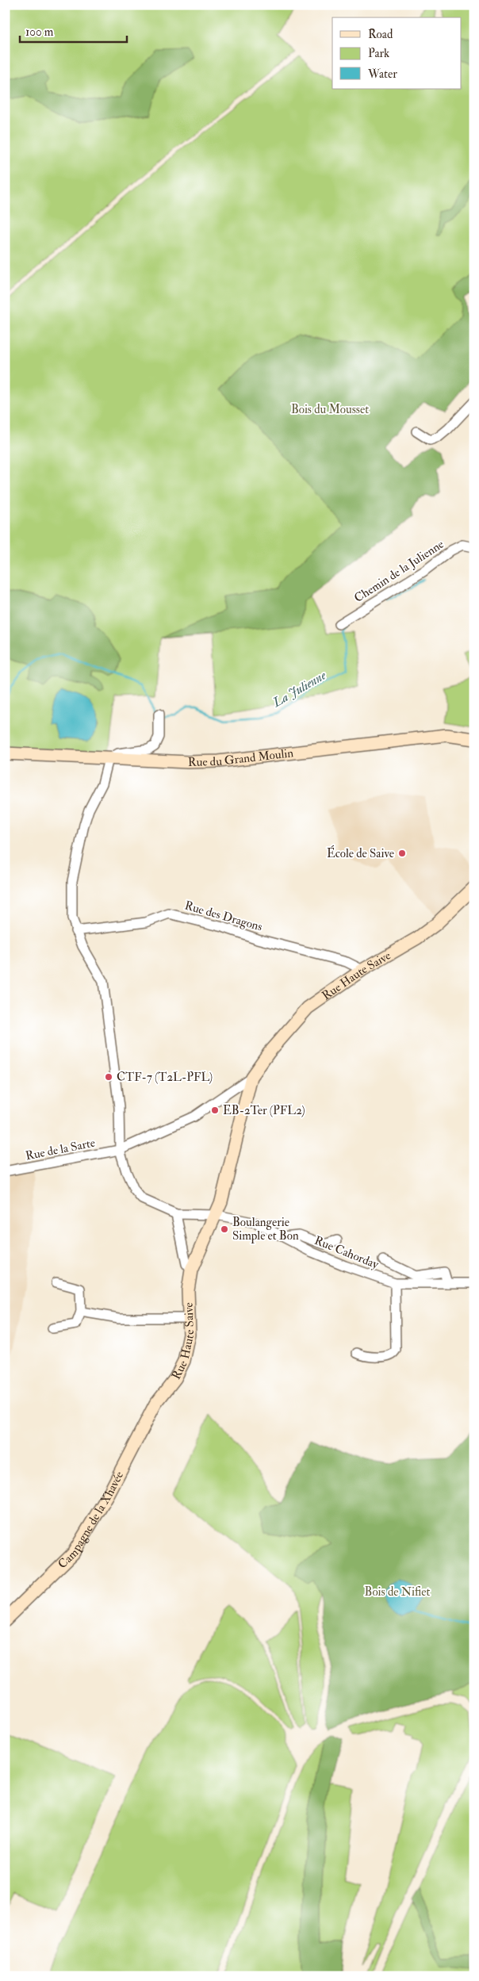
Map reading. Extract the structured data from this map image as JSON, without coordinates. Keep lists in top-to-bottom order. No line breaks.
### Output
{"streets":{"street":["Chemin de la Julienne","Rue du Grand Moulin","Rue des Dragons","Rue Haute Saive","Rue de la Sarte","Rue Cahorday","Campagne de la Xhavée"]},"crossings":[["Rue des Dragons","Rue Haute Saive"],["Rue Haute Saive","Rue de la Sarte"],["Rue Haute Saive","Rue Cahorday"],["Rue Haute Saive","Campagne de la Xhavée"]],"water":["La Julienne"],"parks":["Bois du Mousset","Bois de Nifiet"],"places":["École de Saive","CTF-7 (T2L-PFL)","EB-2Ter (PFL2)","Boulangerie Simple et Bon"],"legend":["Road","Park","Water"],"scale_bar":"100 m"}
